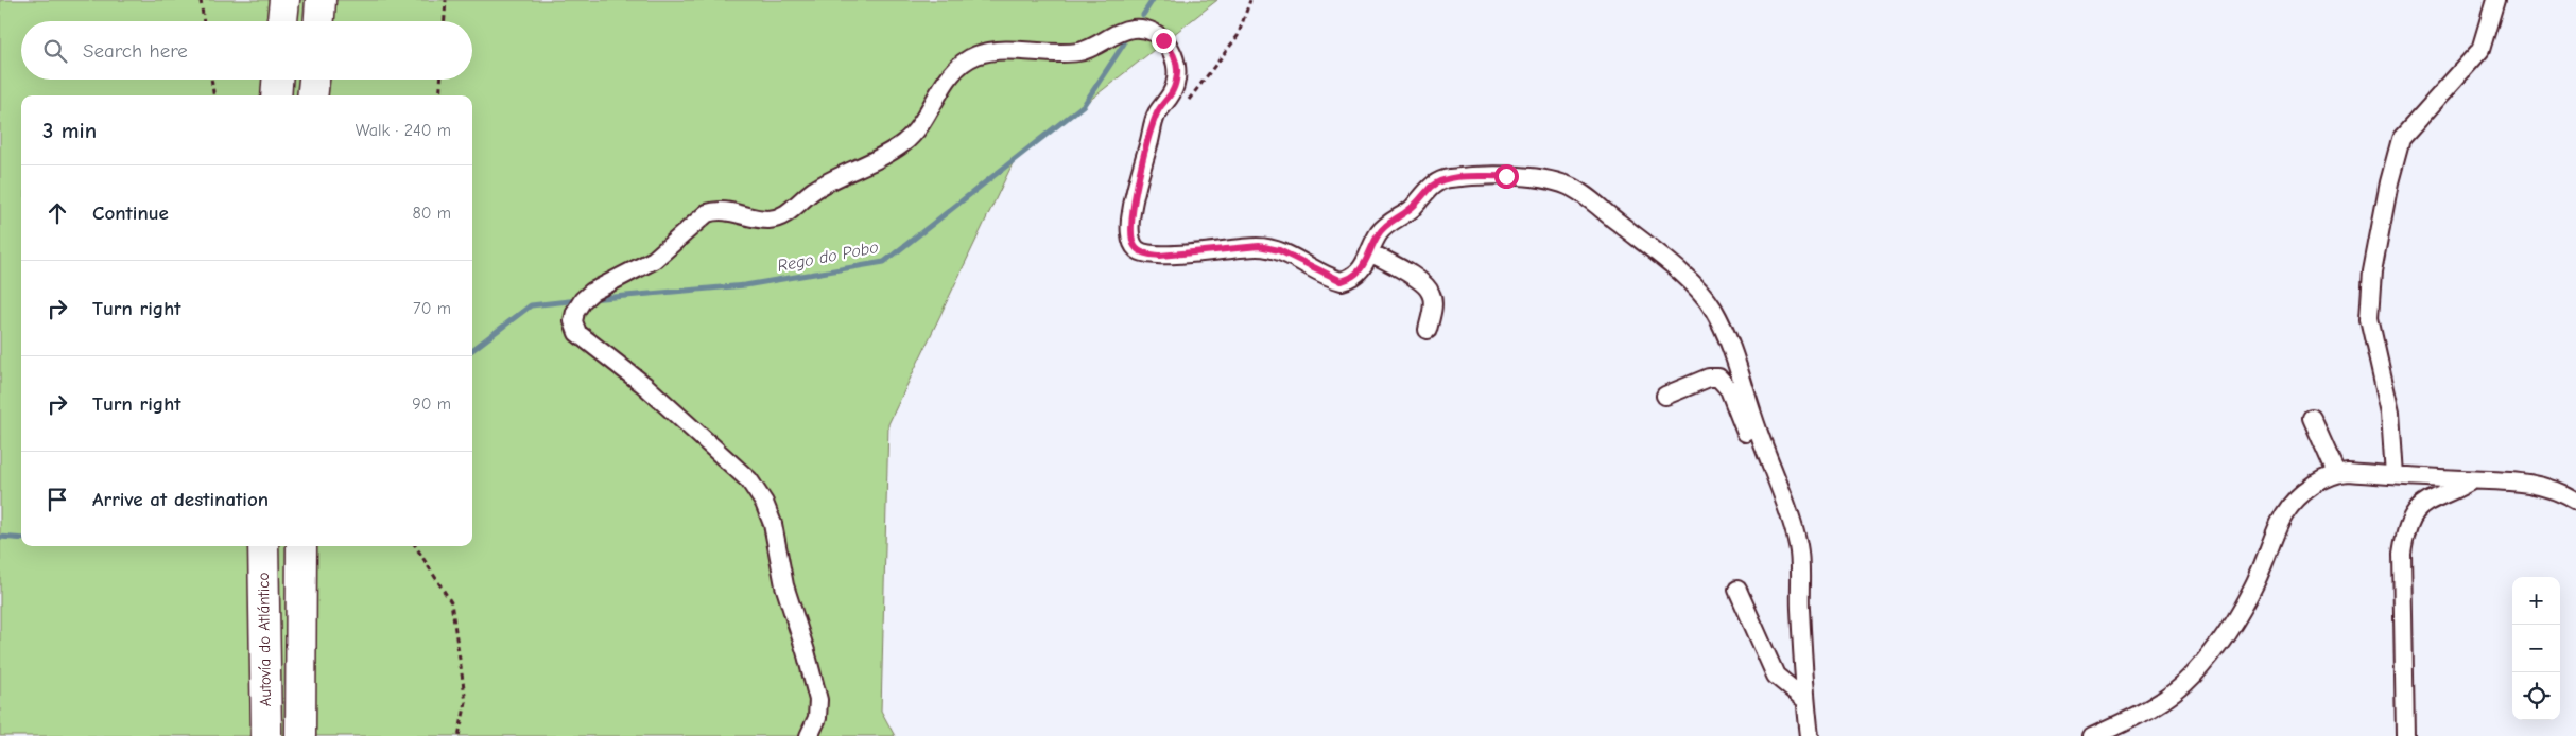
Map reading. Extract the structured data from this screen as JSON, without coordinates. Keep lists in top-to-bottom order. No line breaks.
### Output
{"streets":{"highway":["Autovía do Atlántico"]},"water":["Rego do Pobo"],"page":{"search":"Search here","heading":["3 min","Walk · 240 m"],"list":[["Continue","80 m"],["Turn right","70 m"],["Turn right","90 m"],"Arrive at destination"],"map_buttons":["+","−"]}}
